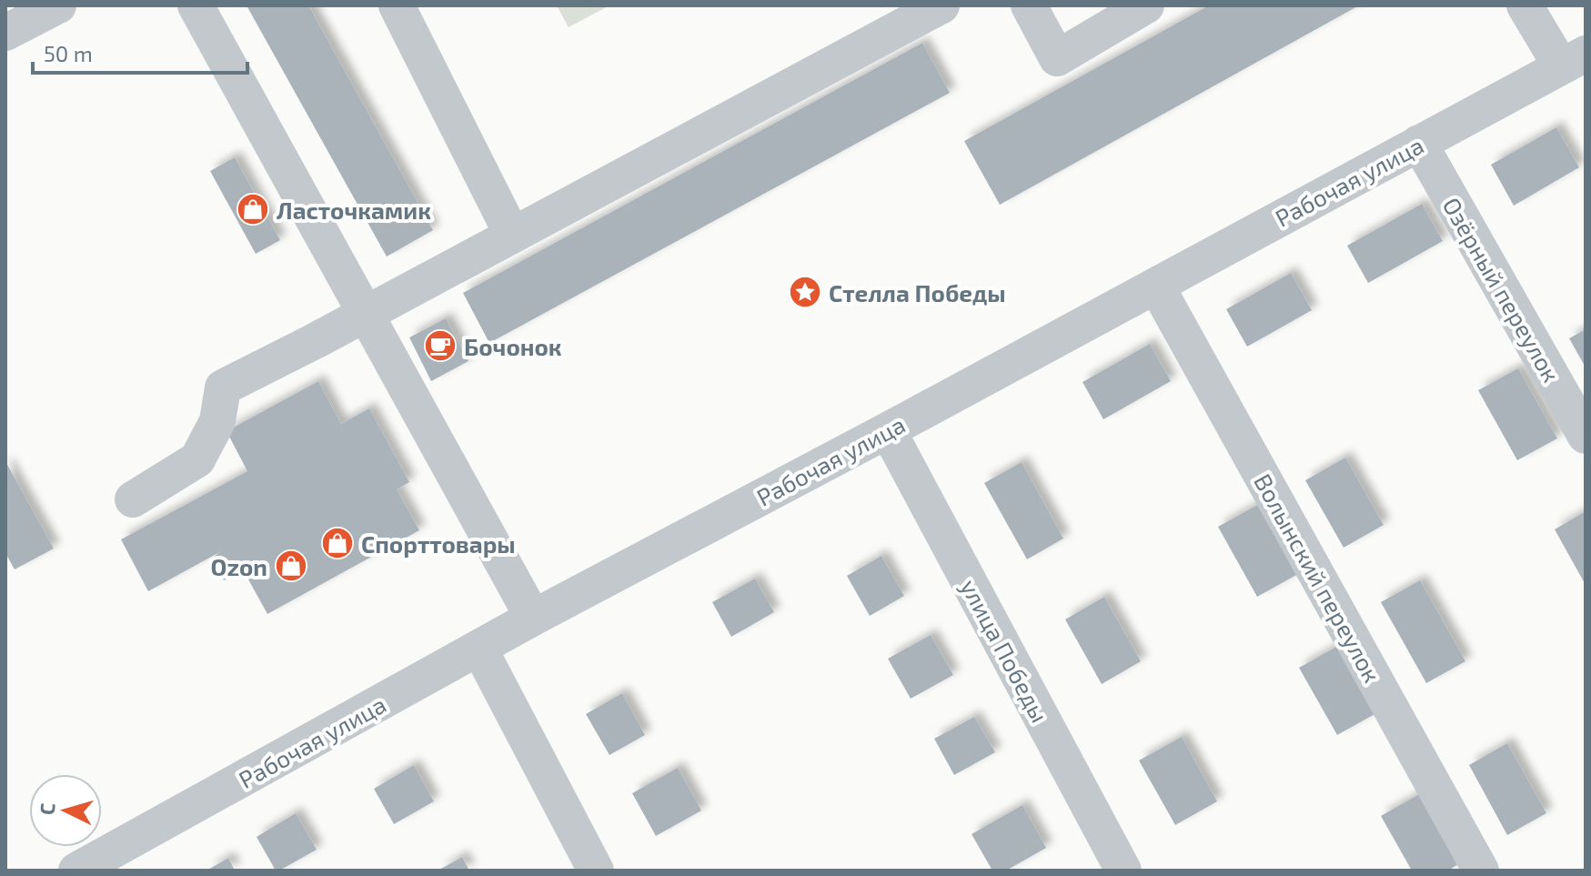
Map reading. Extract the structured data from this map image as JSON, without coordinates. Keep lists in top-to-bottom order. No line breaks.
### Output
{"streets":{"street":["Рабочая улица","Озёрный переулок","Волынский переулок","улица Победы"]},"crossings":[["Рабочая улица","Озёрный переулок"],["Рабочая улица","Волынский переулок"],["Рабочая улица","улица Победы"]],"places":{"shop":["Ласточкамик","Спорттовары","Ozon"],"place":["Стелла Победы"],"cafe":["Бочонок"]},"scale_bar":"50 m","north":"left"}
